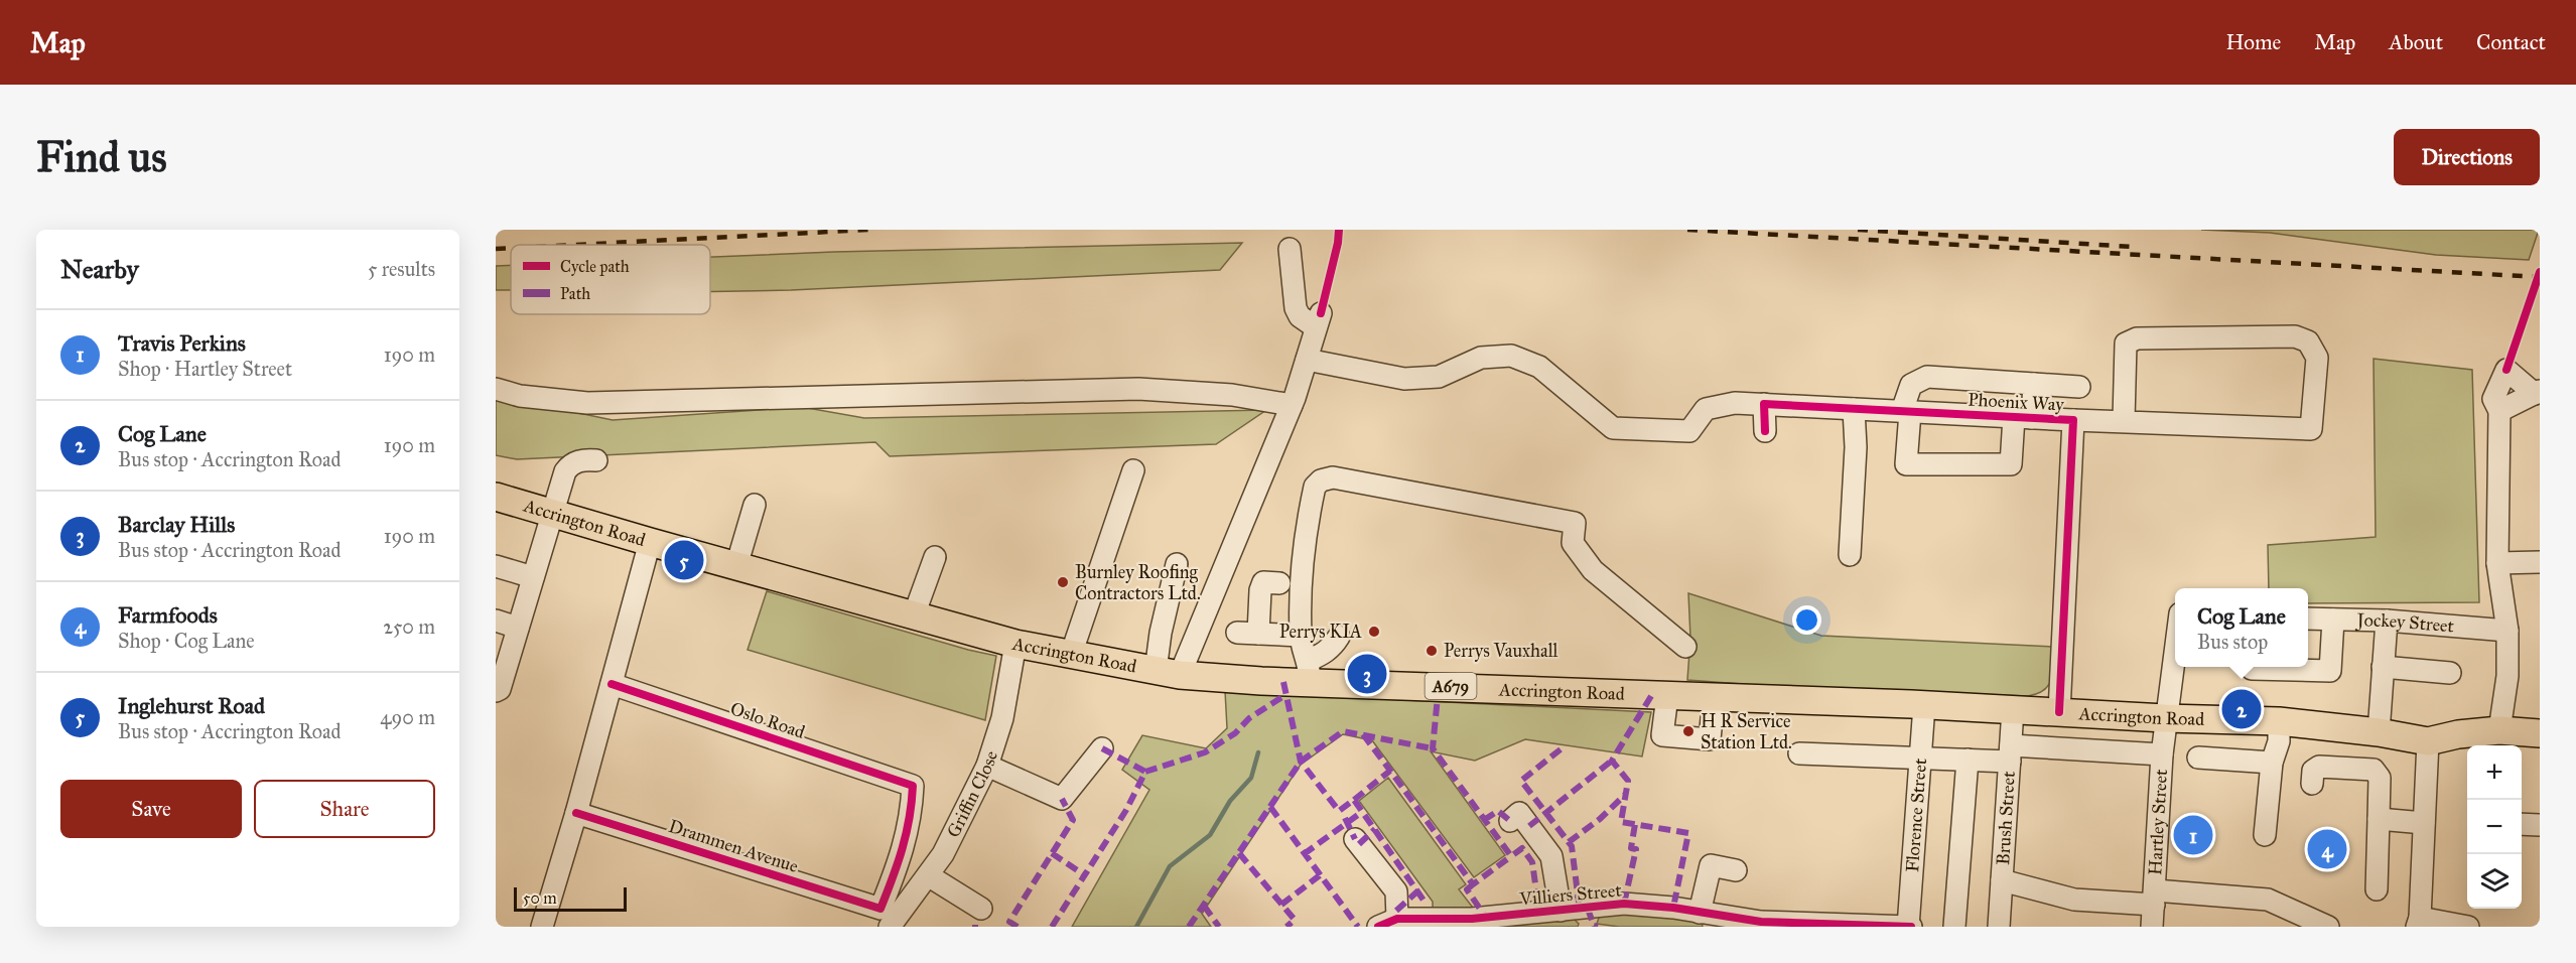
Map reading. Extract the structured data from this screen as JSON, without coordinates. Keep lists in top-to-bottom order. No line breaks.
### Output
{"streets":{"main road":["Accrington Road","A679"],"street":["Phoenix Way","Jockey Street","Oslo Road","Griffin Close","Florence Street","Brush Street","Hartley Street","Drammen Avenue","Villiers Street"]},"crossings":[["Phoenix Way","Accrington Road"],["Accrington Road","Griffin Close"],["Accrington Road","Florence Street"],["Accrington Road","Brush Street"],["Accrington Road","Hartley Street"],["Oslo Road","Griffin Close"],["Oslo Road","Drammen Avenue"],["Griffin Close","Drammen Avenue"],["Florence Street","Villiers Street"]],"places":["Burnley Roofing Contractors Ltd.","Perrys KIA","Perrys Vauxhall","H R Service Station Ltd."],"legend":["Cycle path","Path"],"scale_bar":"50 m","page":{"header":"Map","nav":["Home","Map","About","Contact"],"buttons":["Directions",["Save","Share"]],"title":"Find us","heading":["Nearby","5 results"],"list":[{"mark":"1","name":"Travis Perkins","note":"Shop · Hartley Street","value":"190 m"},{"mark":"2","name":"Cog Lane","note":"Bus stop · Accrington Road","value":"190 m"},{"mark":"3","name":"Barclay Hills","note":"Bus stop · Accrington Road","value":"190 m"},{"mark":"4","name":"Farmfoods","note":"Shop · Cog Lane","value":"250 m"},{"mark":"5","name":"Inglehurst Road","note":"Bus stop · Accrington Road","value":"490 m"}],"pins":["5","3","2","1","4"],"popup":["Cog Lane","Bus stop"],"map_buttons":["+","−"],"scale":"50 m"}}
